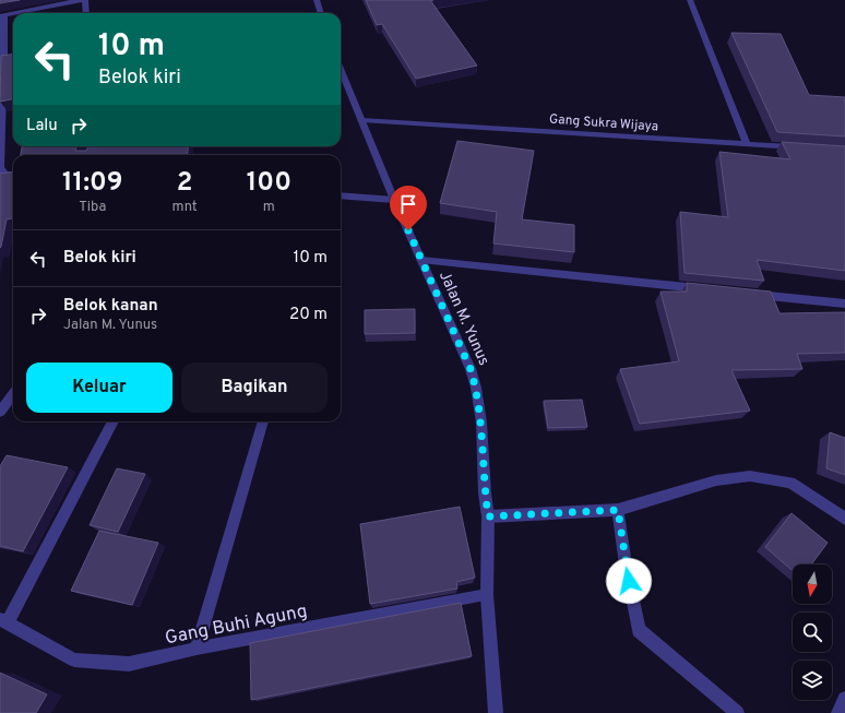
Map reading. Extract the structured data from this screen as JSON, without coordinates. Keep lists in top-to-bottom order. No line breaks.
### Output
{"streets":{"street":["Gang Sukra Wijaya","Jalan M. Yunus","Gang Buhi Agung"]},"crossings":[["Gang Sukra Wijaya","Jalan M. Yunus"],["Jalan M. Yunus","Gang Buhi Agung"]],"north":"bottom","page":{"turn":["10 m","Belok kiri"],"then":"Lalu","eta":["11:09","Tiba","2","mnt","100","m"],"list":[{"name":"Belok kiri","value":"10 m"},{"name":"Belok kanan","note":"Jalan M. Yunus","value":"20 m"}],"buttons":["Keluar","Bagikan"]}}
